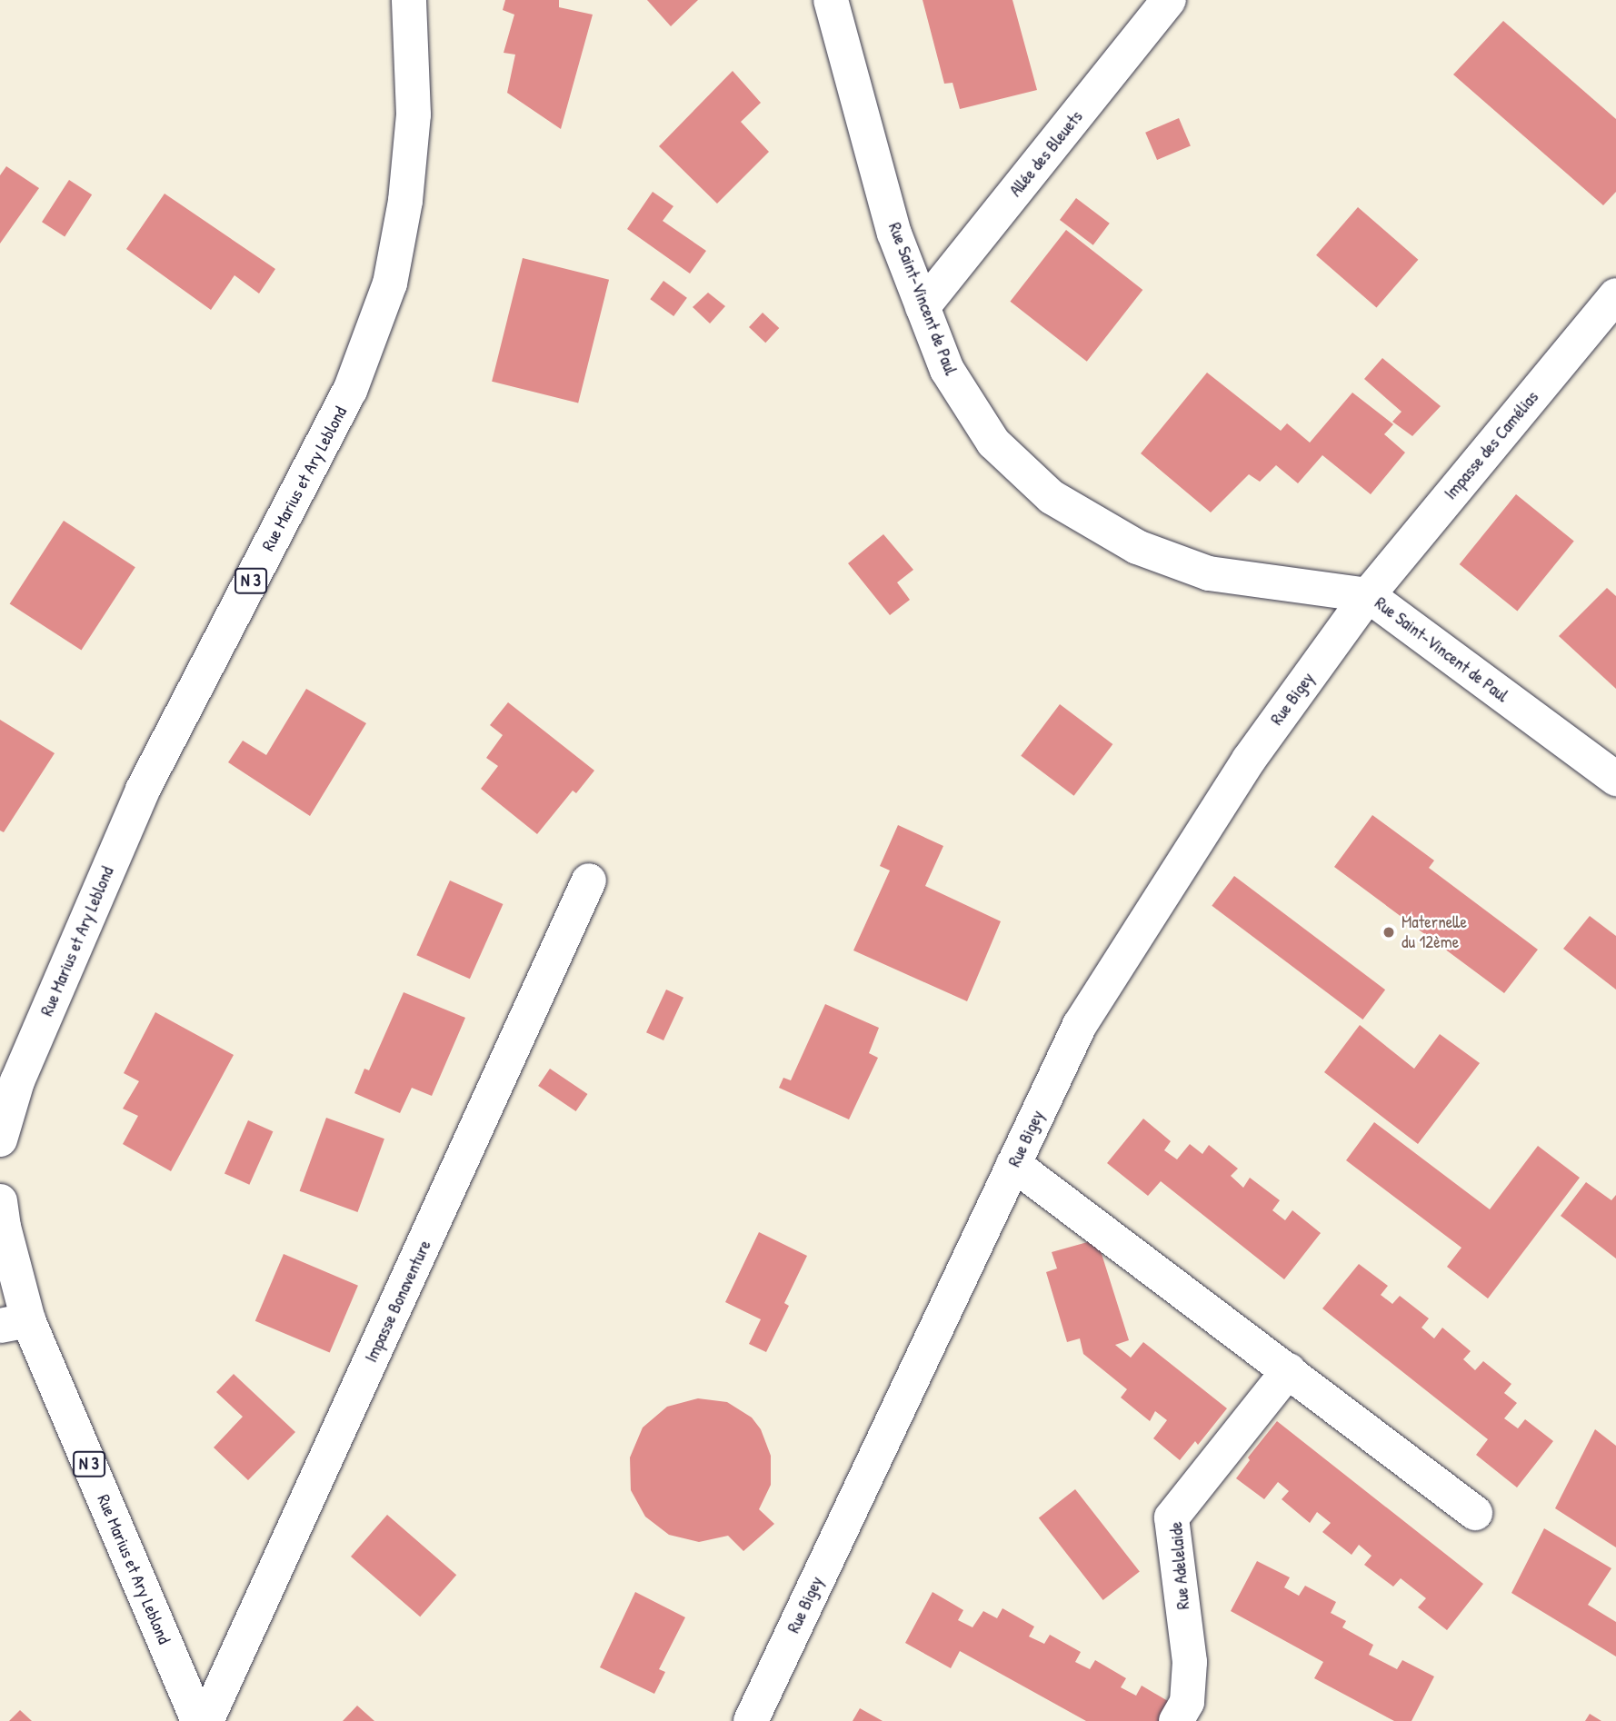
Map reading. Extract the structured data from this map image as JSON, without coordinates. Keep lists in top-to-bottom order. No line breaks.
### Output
{"streets":{"street":["Allée des Bleuets","Rue Saint-Vincent de Paul","Impasse des Camélias","Rue Marius et Ary Leblond","N 3","Rue Bigey","Impasse Bonaventure","Rue Adelelaide"]},"crossings":[["Allée des Bleuets","Rue Saint-Vincent de Paul"],["Rue Saint-Vincent de Paul","Impasse des Camélias"],["Rue Saint-Vincent de Paul","Rue Bigey"],["Impasse des Camélias","Rue Bigey"]],"places":["Maternelle du 12ème"]}
